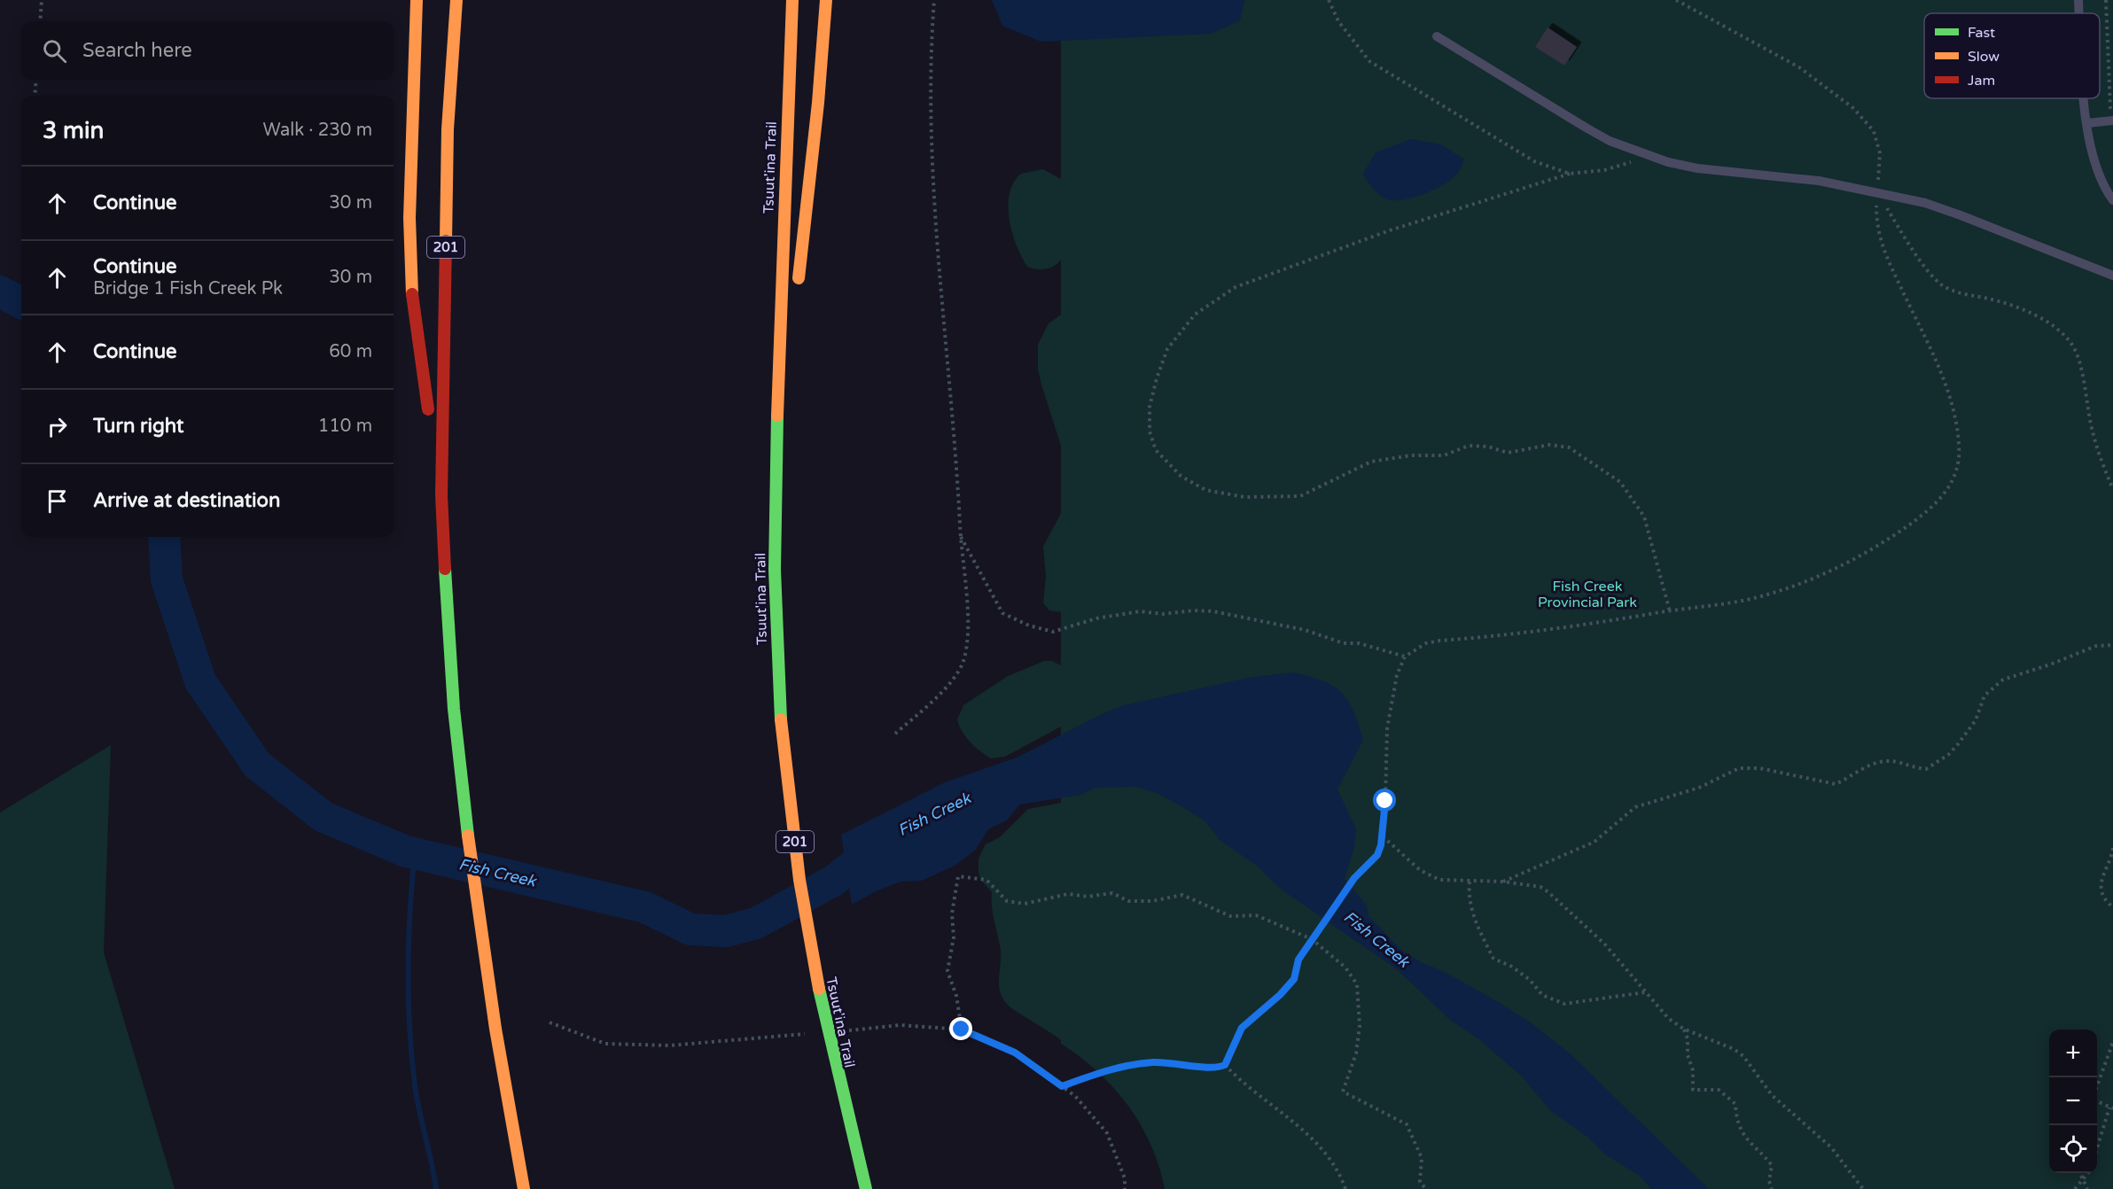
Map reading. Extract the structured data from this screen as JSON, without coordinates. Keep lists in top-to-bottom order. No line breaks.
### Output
{"streets":{"highway":["Tsuut'ina Trail","201"]},"water":["Fish Creek"],"parks":["Fish Creek Provincial Park"],"legend":["Fast","Slow","Jam"],"page":{"search":"Search here","heading":["3 min","Walk · 230 m"],"list":[["Continue","30 m"],["Continue","Bridge 1 Fish Creek Pk","30 m"],["Continue","60 m"],["Turn right","110 m"],"Arrive at destination"],"map_buttons":["+","−"]}}
